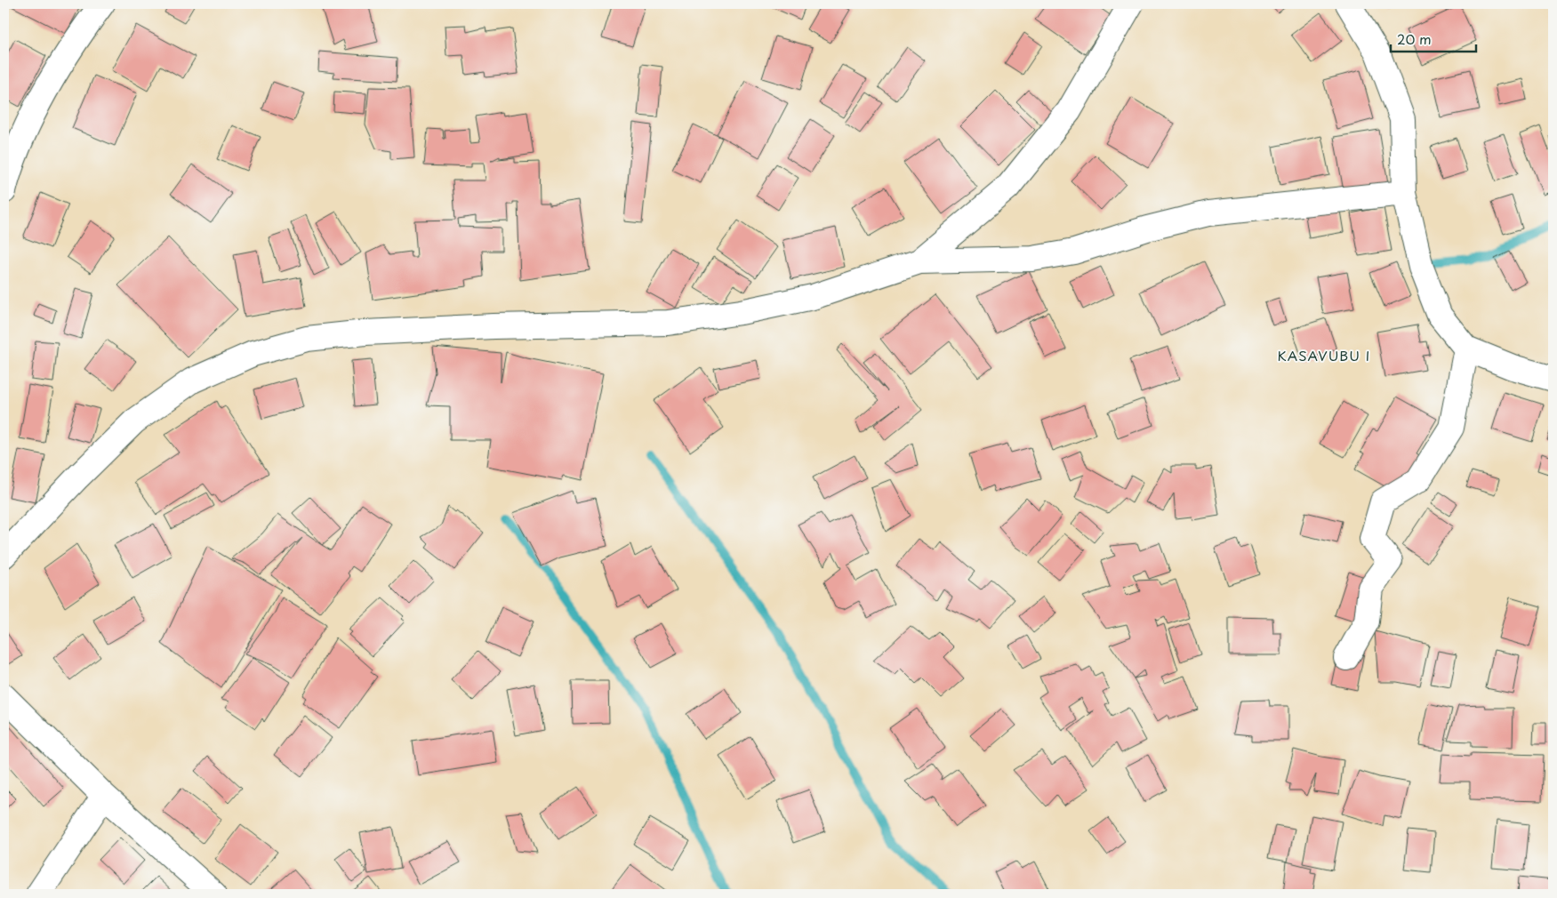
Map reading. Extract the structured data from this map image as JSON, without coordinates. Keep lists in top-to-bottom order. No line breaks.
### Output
{"districts":["KASAVUBU I"],"scale_bar":"20 m"}
